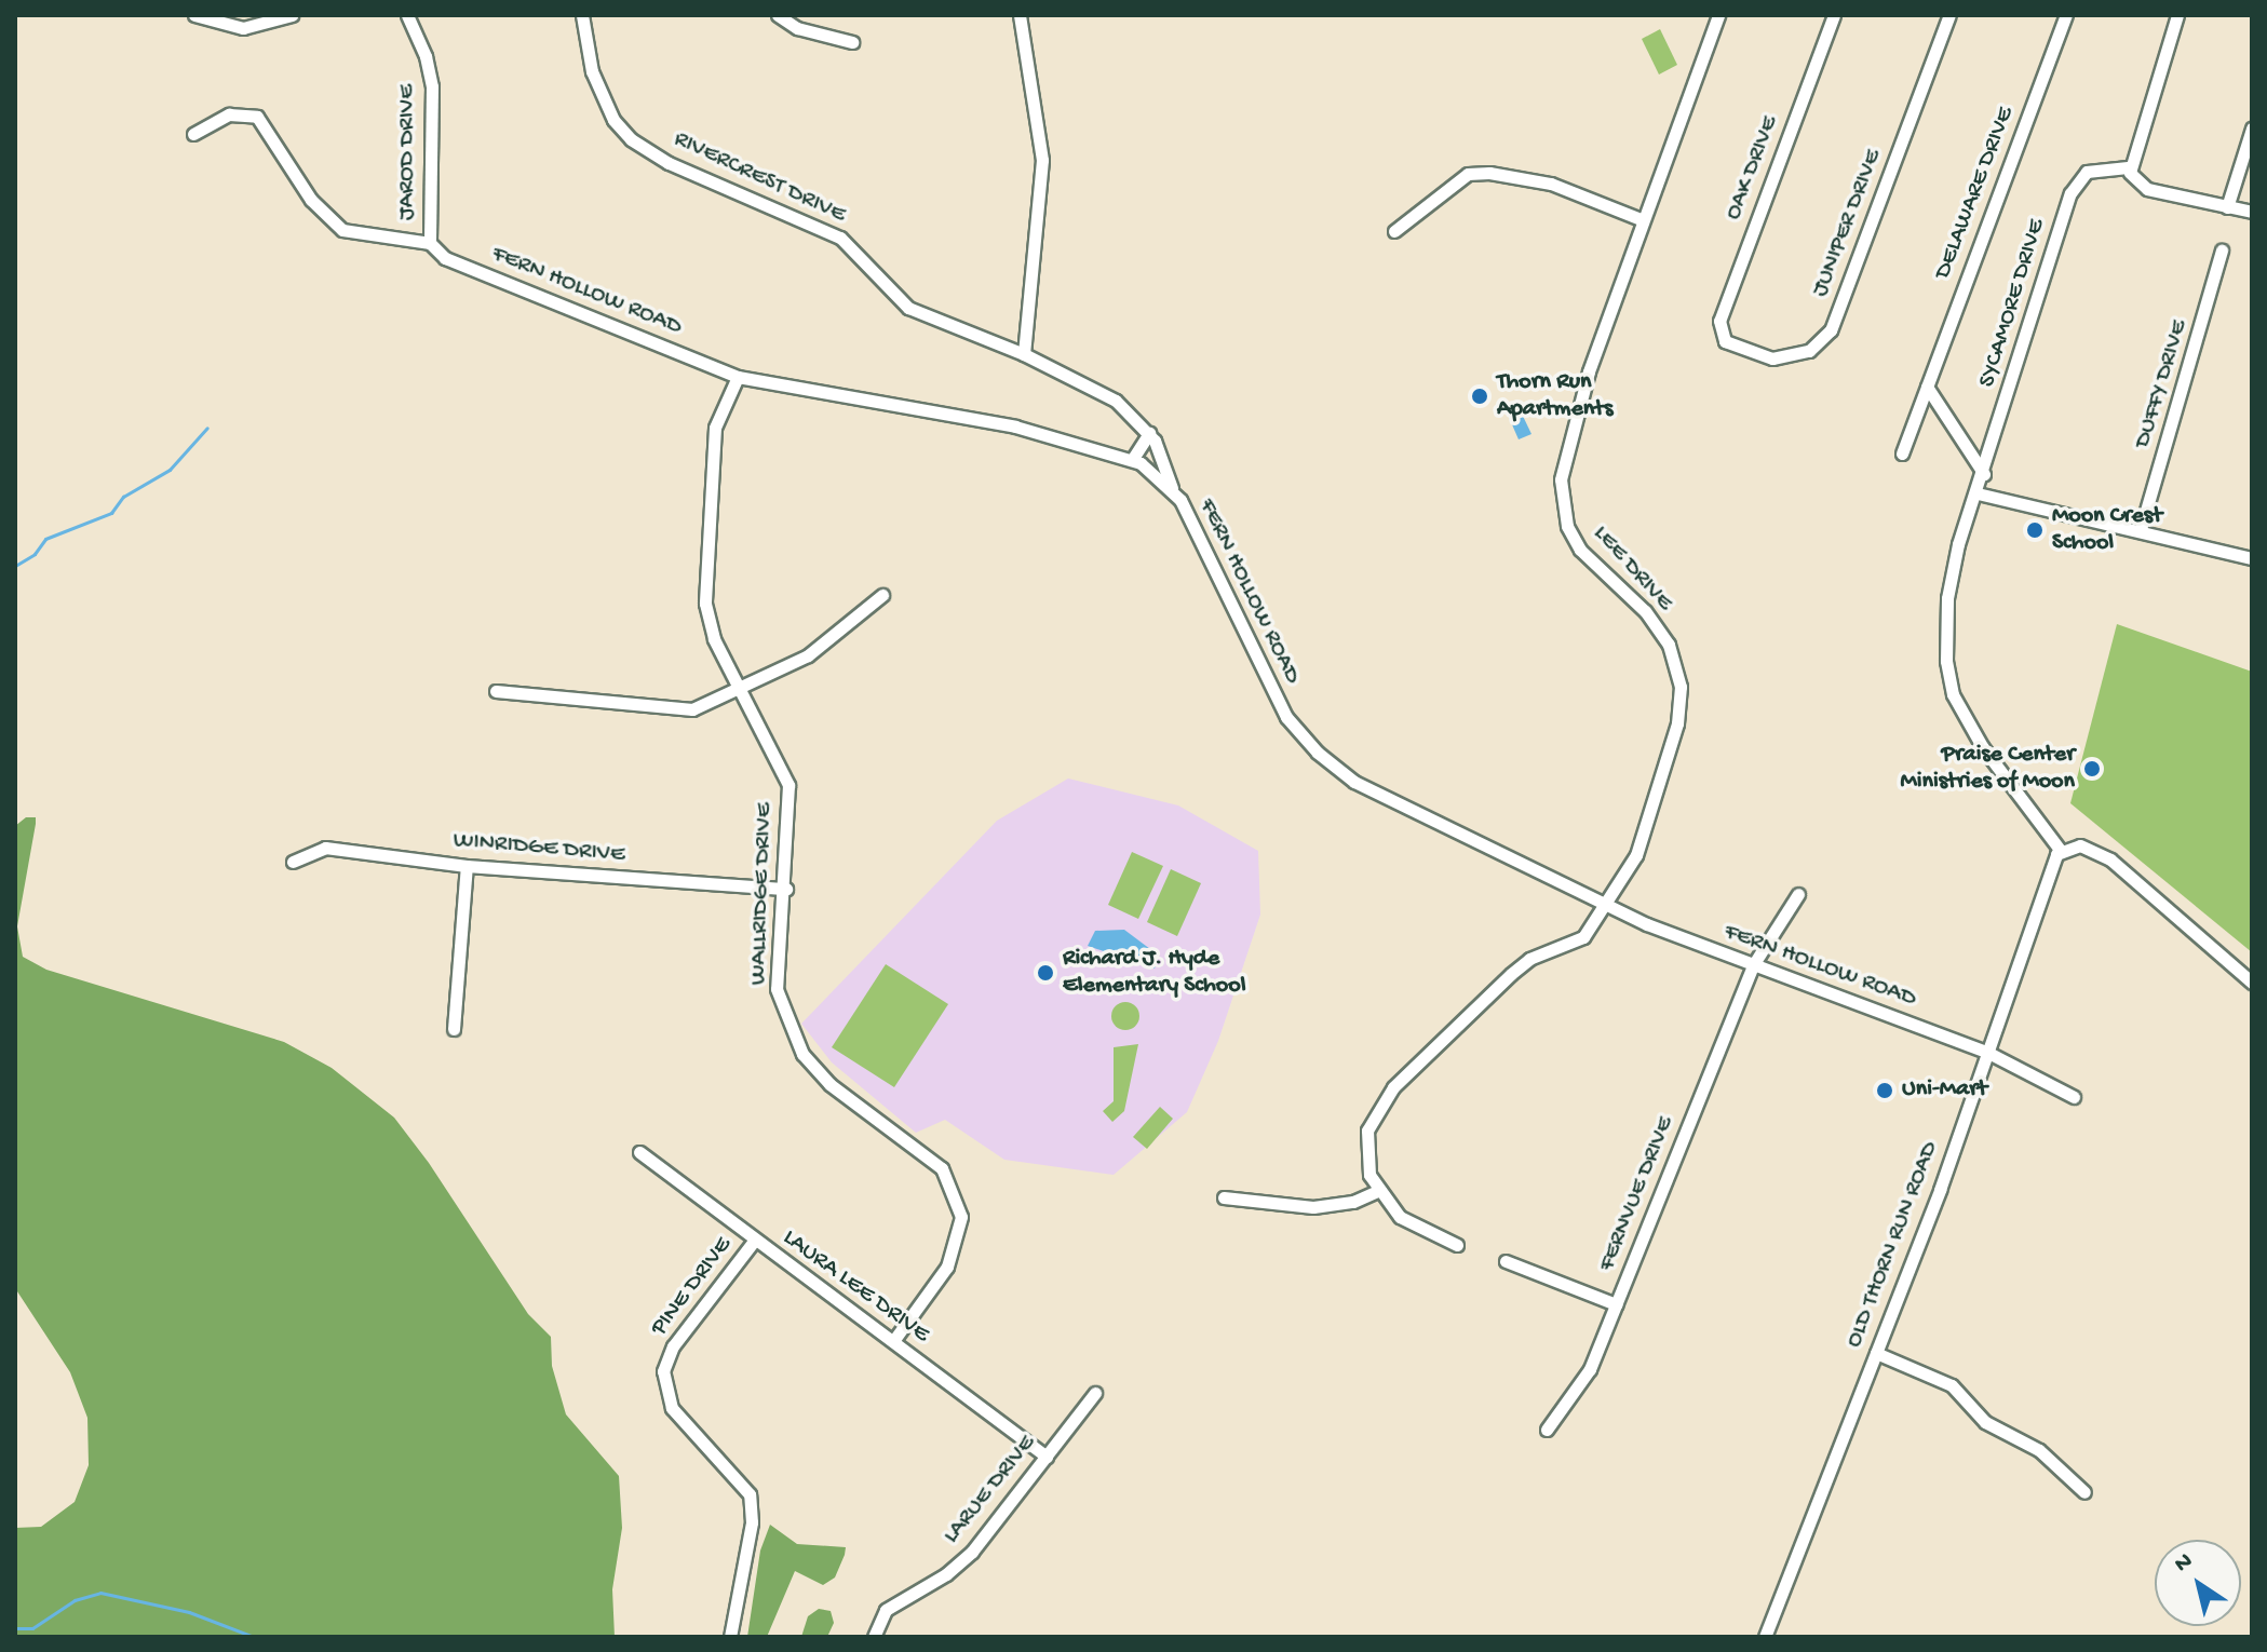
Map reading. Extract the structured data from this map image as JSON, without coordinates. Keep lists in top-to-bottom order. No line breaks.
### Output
{"streets":{"street":["JAROD DRIVE","OAK DRIVE","RIVERCREST DRIVE","DELAWARE DRIVE","JUNIPER DRIVE","FERN HOLLOW ROAD","SYCAMORE DRIVE","DUFFY DRIVE","LEE DRIVE","WINRIDGE DRIVE","WALLRIDGE DRIVE","FERNVUE DRIVE","OLD THORN RUN ROAD","PINE DRIVE","LAURA LEE DRIVE","LARUE DRIVE"]},"crossings":[["JAROD DRIVE","FERN HOLLOW ROAD"],["OAK DRIVE","JUNIPER DRIVE"],["RIVERCREST DRIVE","FERN HOLLOW ROAD"],["FERN HOLLOW ROAD","LEE DRIVE"],["FERN HOLLOW ROAD","WALLRIDGE DRIVE"],["FERN HOLLOW ROAD","FERNVUE DRIVE"],["FERN HOLLOW ROAD","OLD THORN RUN ROAD"],["SYCAMORE DRIVE","OLD THORN RUN ROAD"],["WINRIDGE DRIVE","WALLRIDGE DRIVE"],["WALLRIDGE DRIVE","LAURA LEE DRIVE"],["PINE DRIVE","LAURA LEE DRIVE"],["LAURA LEE DRIVE","LARUE DRIVE"]],"places":["Thorn Run Apartments","Moon Crest School","Praise Center Ministries of Moon","Richard J. Hyde Elementary School","Uni-Mart"],"north":"top left"}
